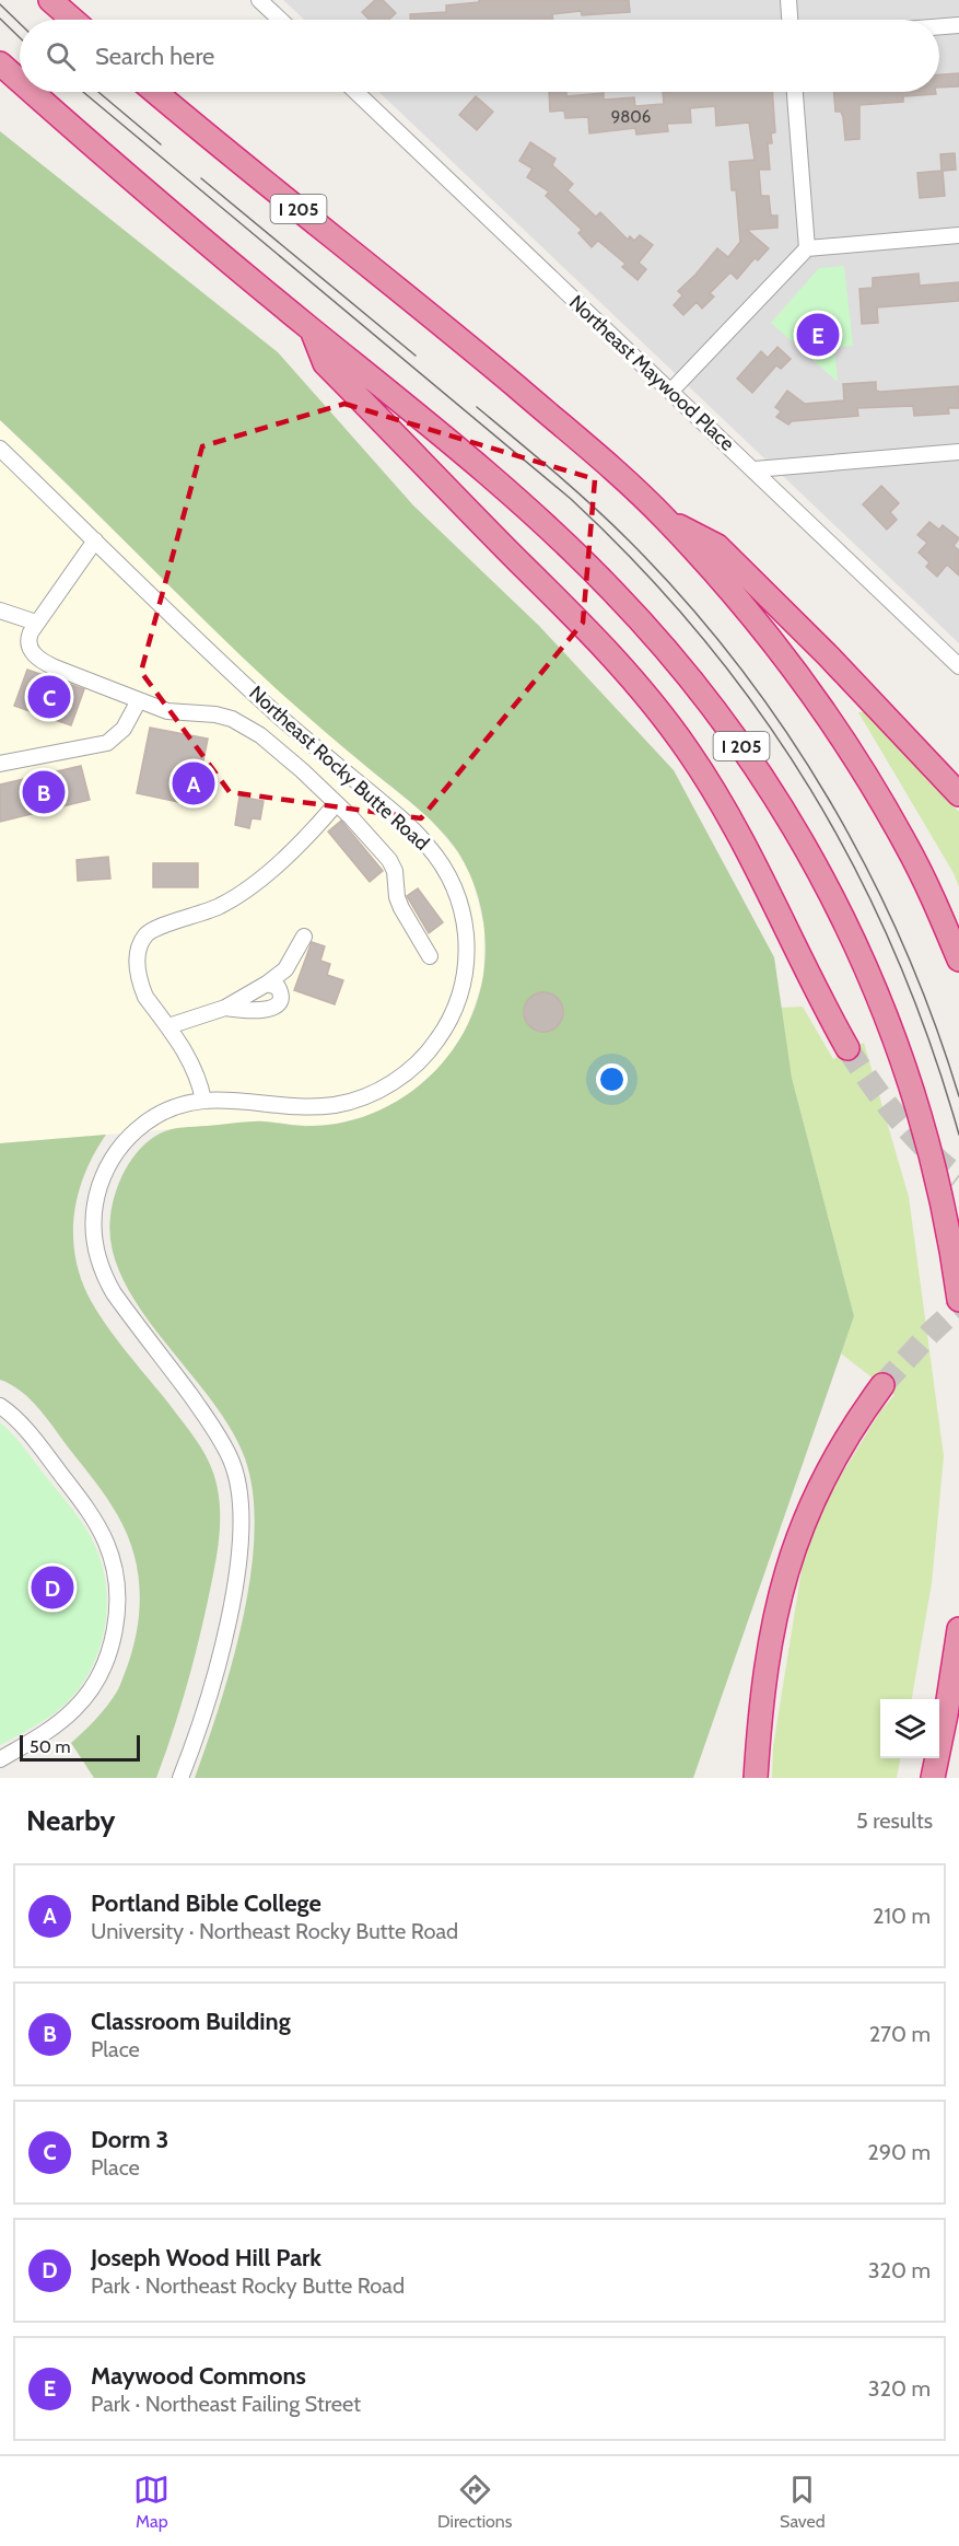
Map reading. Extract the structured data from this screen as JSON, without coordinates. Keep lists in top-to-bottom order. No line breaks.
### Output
{"streets":{"highway":["I 205"],"street":["Northeast Maywood Place","Northeast Rocky Butte Road"]},"house_numbers":["9806"],"scale_bar":"50 m","page":{"search":"Search here","pins":["E","C","A","B","D"],"scale":"50 m","heading":["Nearby","5 results"],"list":[{"mark":"A","name":"Portland Bible College","note":"University · Northeast Rocky Butte Road","value":"210 m"},{"mark":"B","name":"Classroom Building","note":"Place","value":"270 m"},{"mark":"C","name":"Dorm 3","note":"Place","value":"290 m"},{"mark":"D","name":"Joseph Wood Hill Park","note":"Park · Northeast Rocky Butte Road","value":"320 m"},{"mark":"E","name":"Maywood Commons","note":"Park · Northeast Failing Street","value":"320 m"}],"nav":["Map","Directions","Saved"]}}
